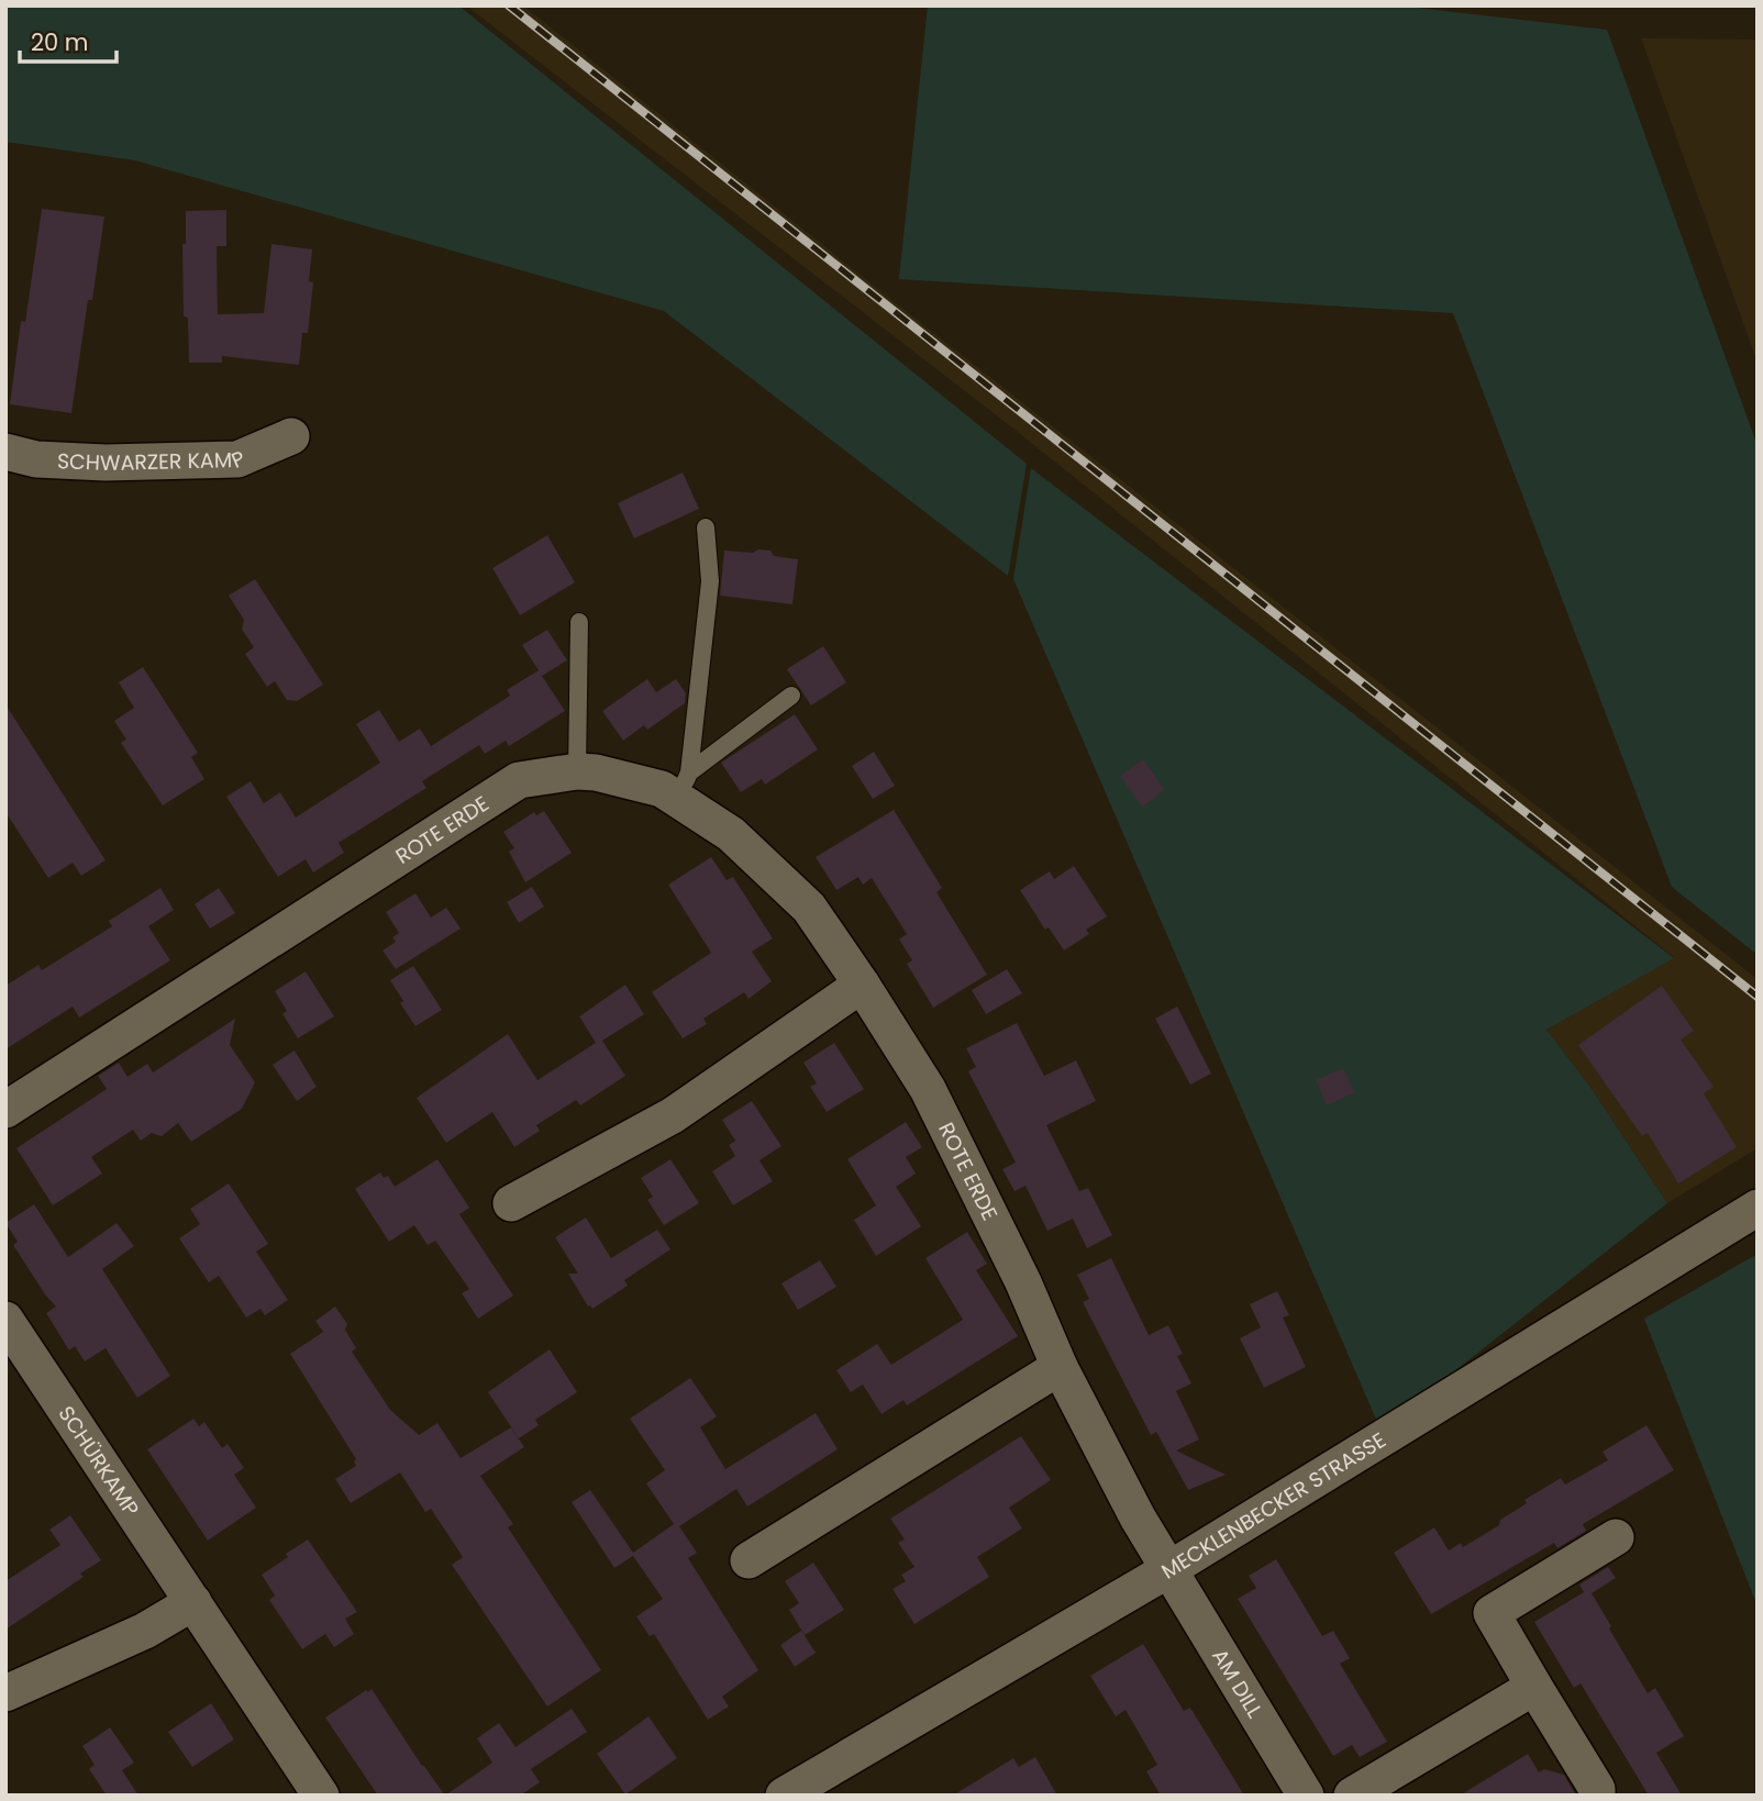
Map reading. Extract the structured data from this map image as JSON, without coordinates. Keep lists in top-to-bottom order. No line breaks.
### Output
{"streets":{"street":["SCHWARZER KAMP","ROTE ERDE","SCHÜRKAMP","MECKLENBECKER STRASSE","AM DILL"]},"crossings":[["ROTE ERDE","MECKLENBECKER STRASSE"],["ROTE ERDE","AM DILL"],["MECKLENBECKER STRASSE","AM DILL"]],"scale_bar":"20 m"}
